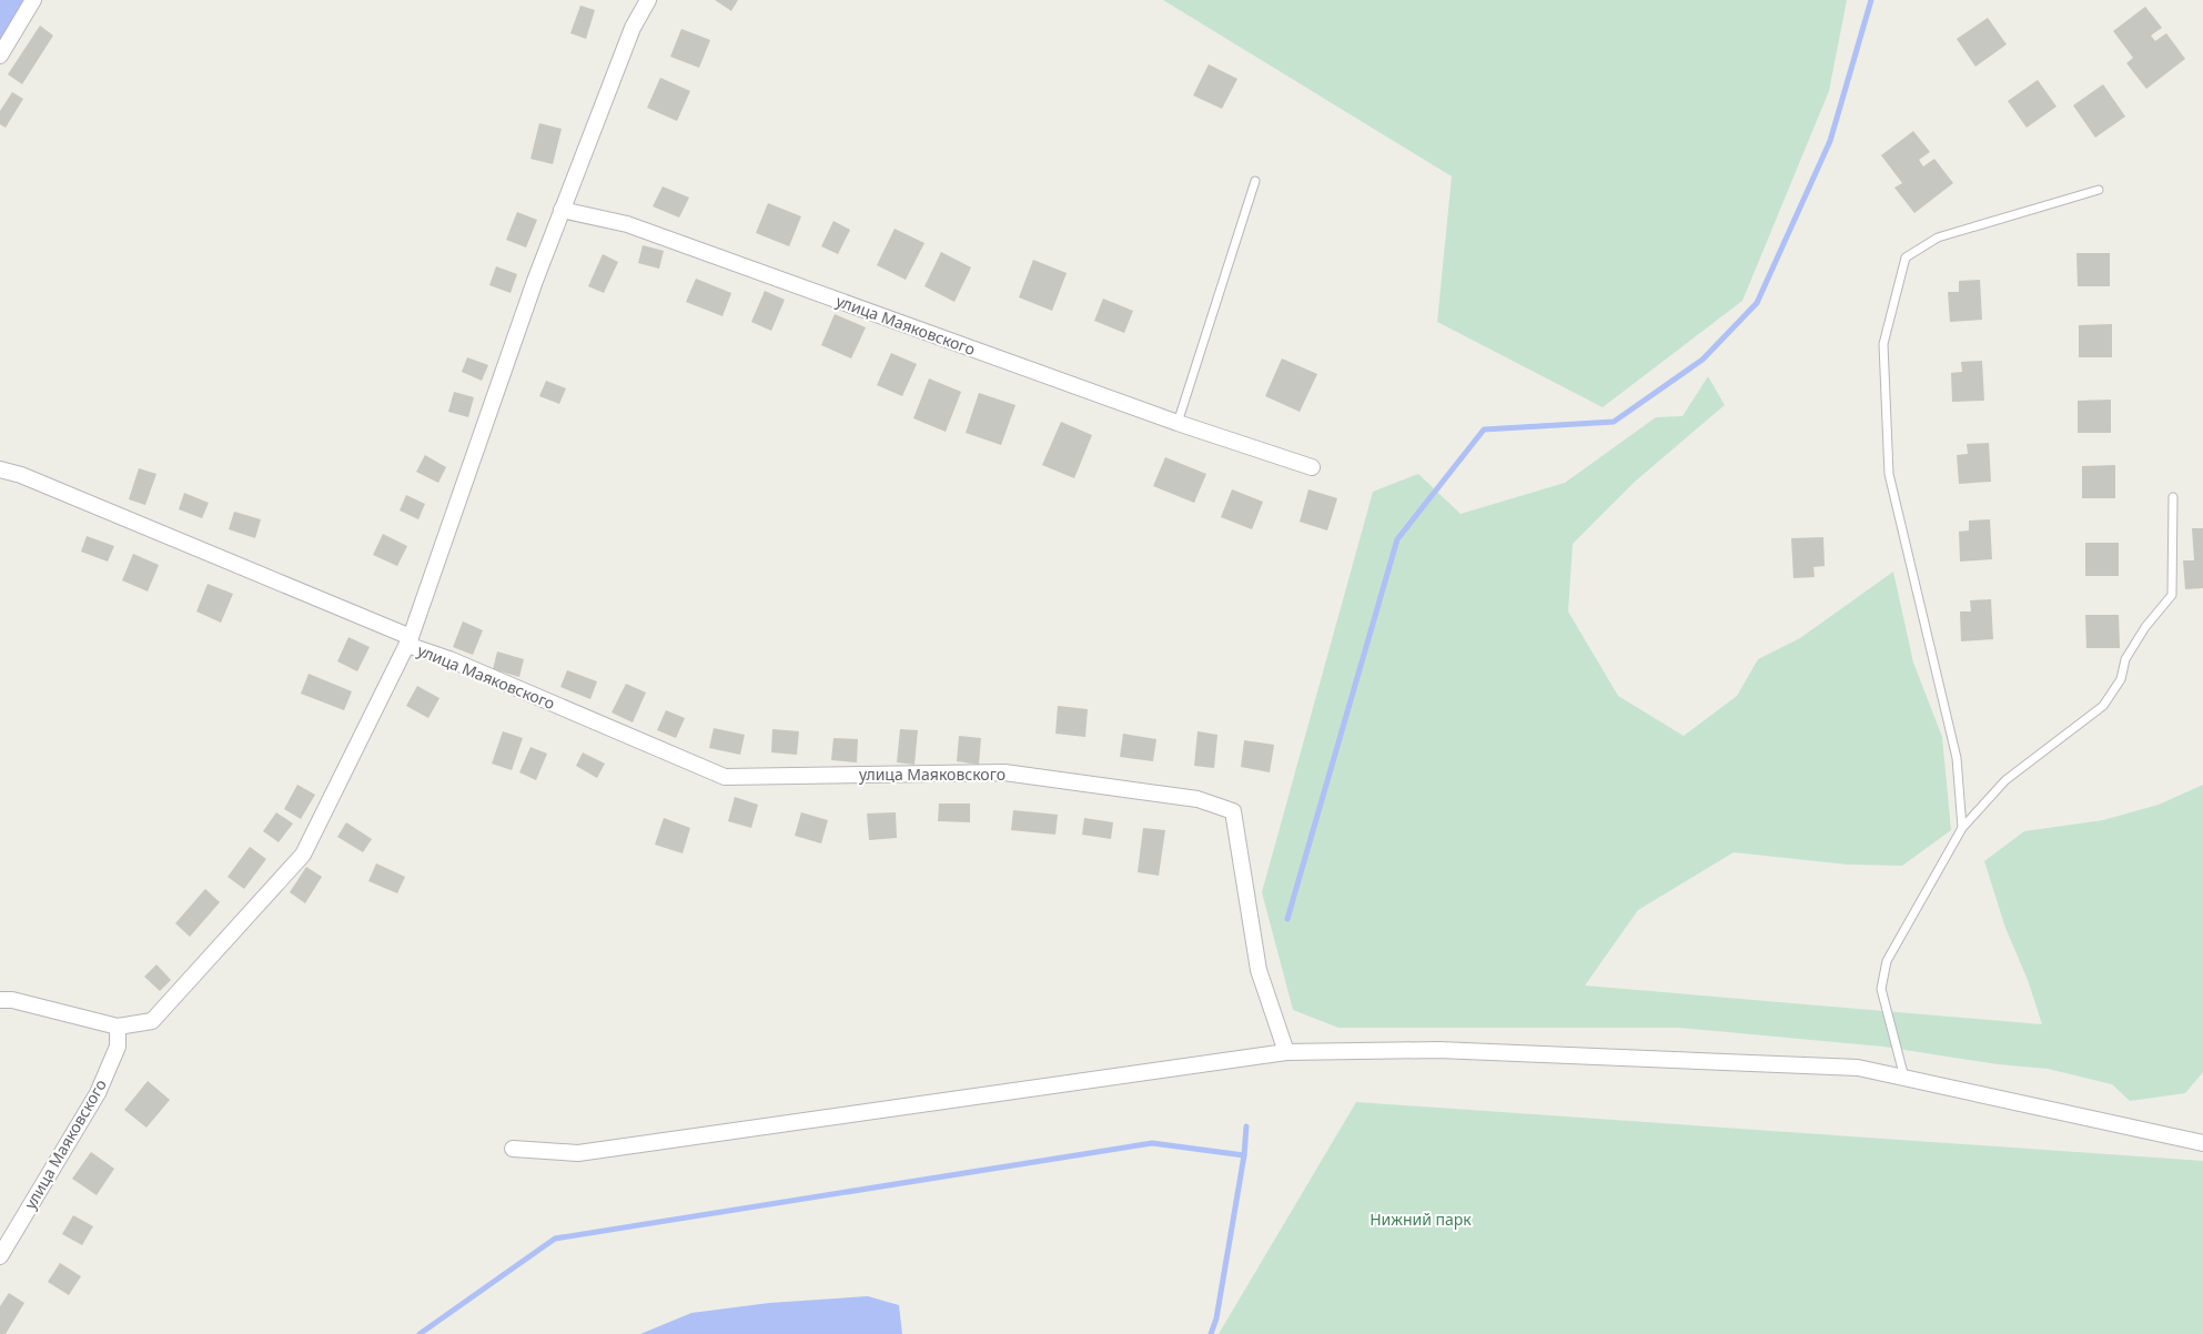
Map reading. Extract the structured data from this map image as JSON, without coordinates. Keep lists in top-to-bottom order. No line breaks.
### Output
{"streets":{"street":["улица Маяковского"]},"parks":["Нижний парк"]}
